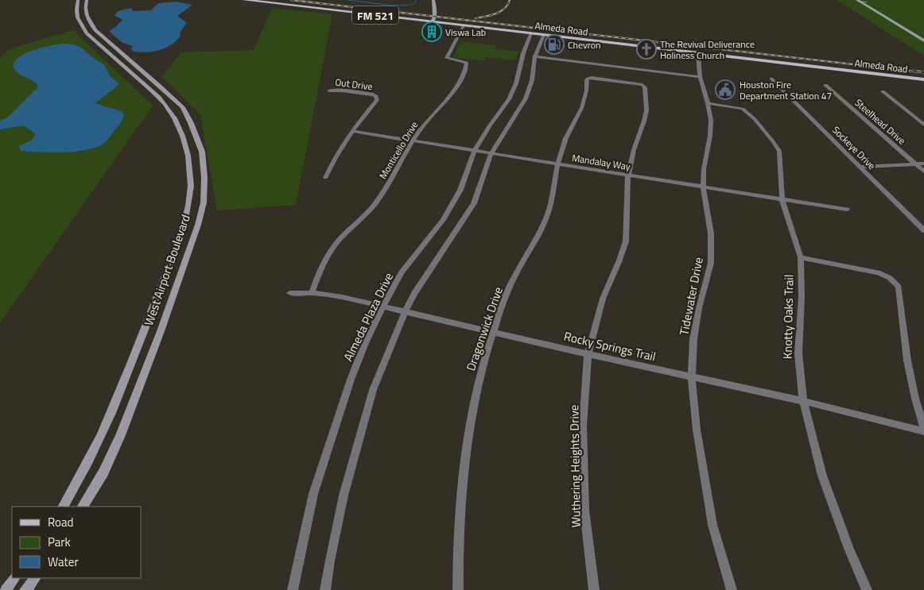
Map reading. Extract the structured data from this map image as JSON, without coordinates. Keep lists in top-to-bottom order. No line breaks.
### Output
{"streets":{"main road":["FM 521","Almeda Road","West Airport Boulevard"],"street":["Out Drive","Steelhead Drive","Sockeye Drive","Monticello Drive","Mandalay Way","Tidewater Drive","Almeda Plaza Drive","Knotty Oaks Trail","Dragonwick Drive","Rocky Springs Trail","Wuthering Heights Drive"]},"crossings":[["Almeda Road","Monticello Drive"],["Almeda Road","Tidewater Drive"],["Almeda Road","Almeda Plaza Drive"],["Monticello Drive","Mandalay Way"],["Monticello Drive","Rocky Springs Trail"],["Mandalay Way","Tidewater Drive"],["Mandalay Way","Almeda Plaza Drive"],["Mandalay Way","Knotty Oaks Trail"],["Mandalay Way","Dragonwick Drive"],["Mandalay Way","Wuthering Heights Drive"],["Tidewater Drive","Knotty Oaks Trail"],["Tidewater Drive","Rocky Springs Trail"],["Almeda Plaza Drive","Rocky Springs Trail"],["Knotty Oaks Trail","Rocky Springs Trail"],["Dragonwick Drive","Rocky Springs Trail"],["Dragonwick Drive","Wuthering Heights Drive"],["Rocky Springs Trail","Wuthering Heights Drive"]],"places":{"building":["Viswa Lab"],"fuel station":["Chevron"],"church":["The Revival Deliverance Holiness Church"],"public building":["Houston Fire Department Station 47"]},"legend":["Road","Park","Water"]}
